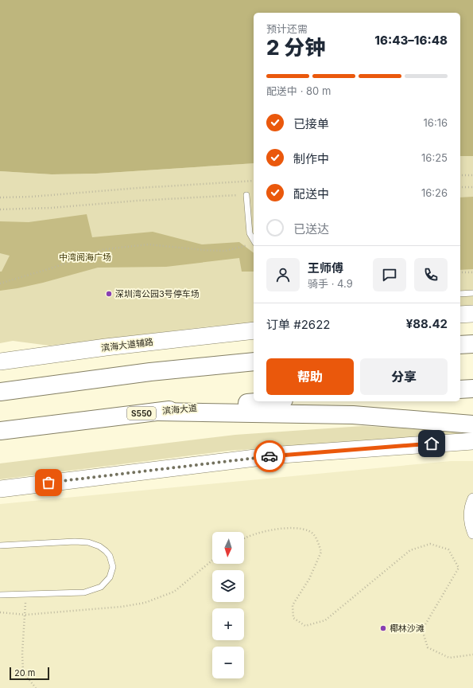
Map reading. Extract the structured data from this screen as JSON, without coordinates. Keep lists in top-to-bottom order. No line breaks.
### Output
{"streets":{"highway":["滨海大道","S550"],"main road":["滨海大道辅路"]},"parks":["中湾阅海广场"],"places":["深圳湾公园3号停车场","椰林沙滩"],"scale_bar":"20 m","north":"bottom","page":{"heading":["2 分钟","预计还需","16:43–16:48"],"panel":["王师傅","骑手 · 4.9","订单 #2622","¥88.42"],"bar":"配送中 · 80 m","list":[["已接单","16:16"],["制作中","16:25"],["配送中","16:26"],"已送达"],"buttons":["帮助","分享"],"map_buttons":["+","−"],"scale":"20 m"}}
